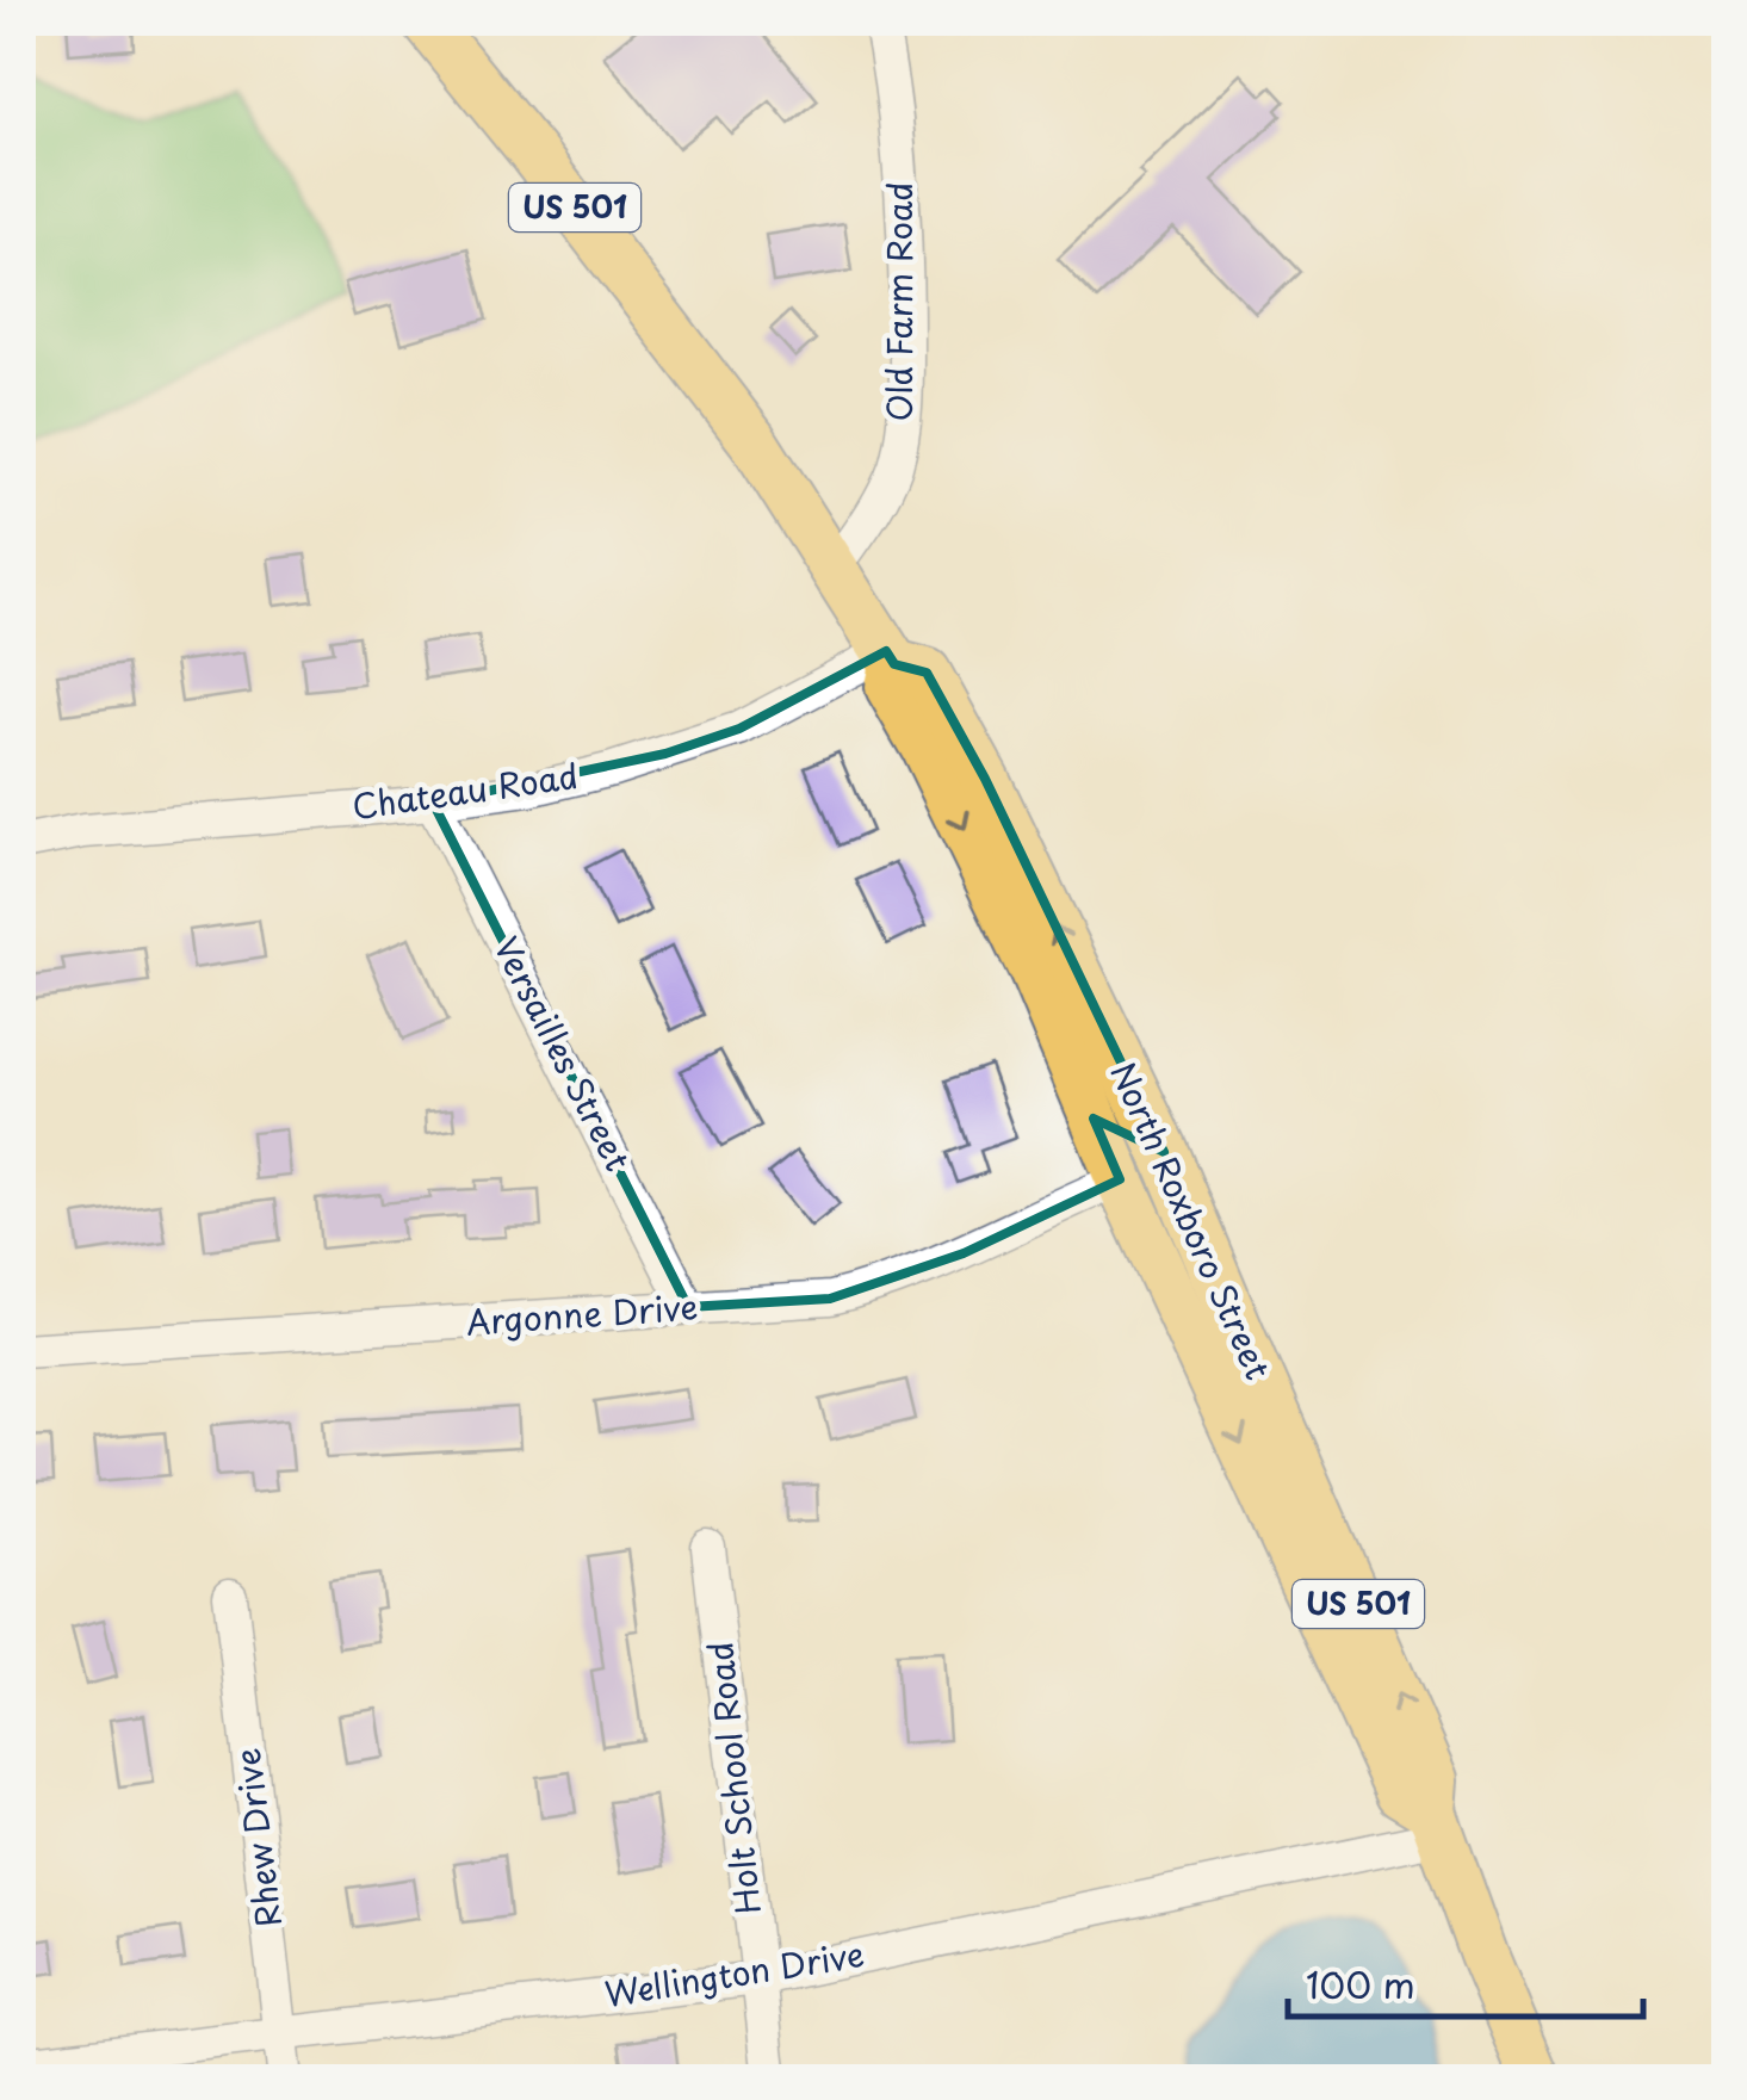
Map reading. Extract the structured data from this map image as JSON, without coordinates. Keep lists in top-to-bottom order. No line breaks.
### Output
{"streets":{"highway":["US 501","North Roxboro Street"],"street":["Old Farm Road","Chateau Road","Versailles Street","Argonne Drive","Holt School Road","Rhew Drive","Wellington Drive"]},"crossings":[["Old Farm Road","North Roxboro Street"],["Chateau Road","Versailles Street"],["Chateau Road","North Roxboro Street"],["Versailles Street","Argonne Drive"],["North Roxboro Street","Argonne Drive"],["North Roxboro Street","Wellington Drive"],["Holt School Road","Wellington Drive"],["Rhew Drive","Wellington Drive"]],"scale_bar":"100 m"}
